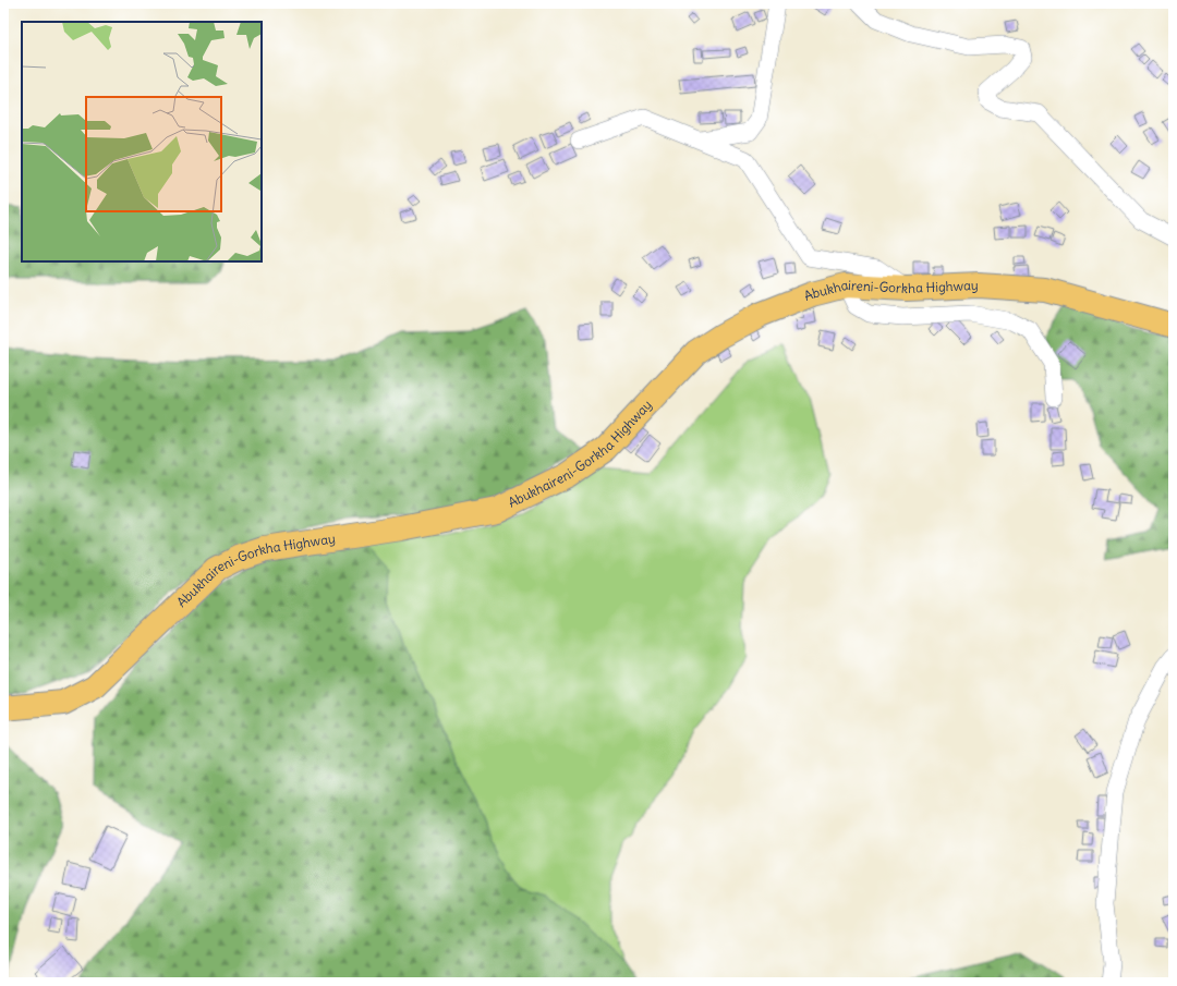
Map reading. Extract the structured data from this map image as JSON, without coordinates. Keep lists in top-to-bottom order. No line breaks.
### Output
{"streets":{"main road":["Abukhaireni-Gorkha Highway"]}}
